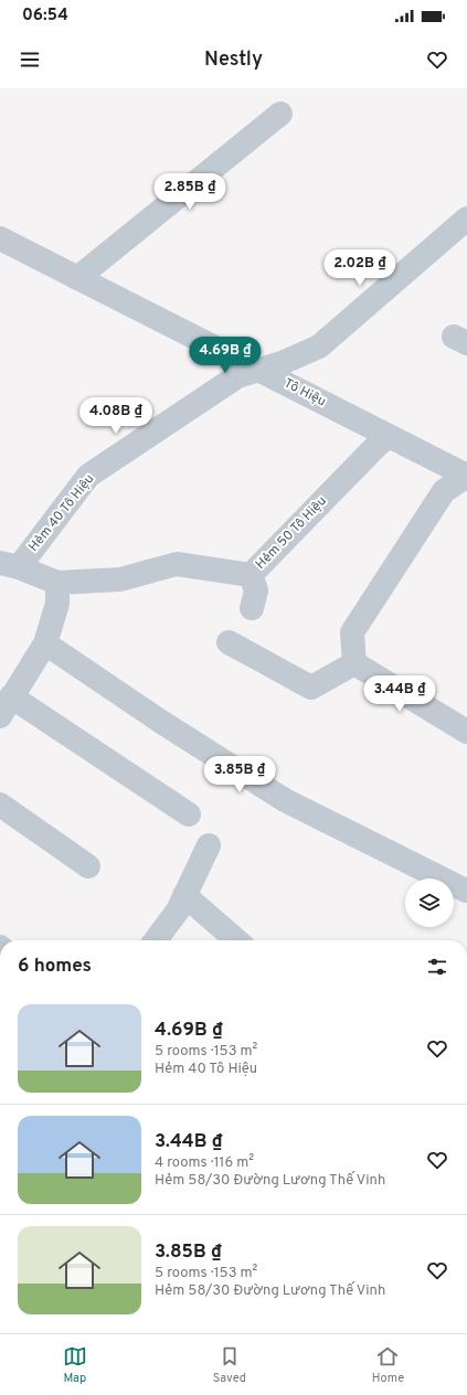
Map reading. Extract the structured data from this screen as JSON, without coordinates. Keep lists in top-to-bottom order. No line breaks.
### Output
{"streets":{"street":["Tô Hiệu","Hẻm 40 Tô Hiệu","Hẻm 50 Tô Hiệu"]},"crossings":[["Tô Hiệu","Hẻm 40 Tô Hiệu"],["Tô Hiệu","Hẻm 50 Tô Hiệu"],["Hẻm 40 Tô Hiệu","Hẻm 50 Tô Hiệu"]],"page":{"status":"06:54","header":"Nestly","price":["2.85B ₫","2.02B ₫","4.69B ₫","4.08B ₫","3.44B ₫","3.85B ₫"],"heading":"6 homes","list":[{"name":"4.69B ₫","note":"5 rooms · 153 m² · Hẻm 40 Tô Hiệu"},{"name":"3.44B ₫","note":"4 rooms · 116 m² · Hẻm 58/30 Đường Lương Thế Vinh"},{"name":"3.85B ₫","note":"5 rooms · 153 m² · Hẻm 58/30 Đường Lương Thế Vinh"}],"tabs":["Map","Saved","Home"]}}
